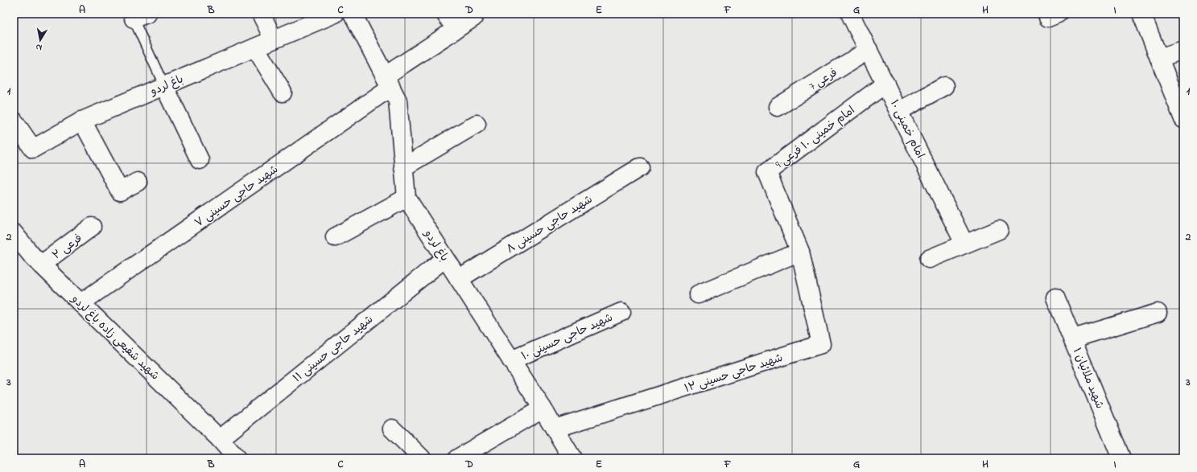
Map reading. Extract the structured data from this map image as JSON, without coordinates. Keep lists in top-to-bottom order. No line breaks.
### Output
{"streets":{"street":["فرعی 7","باغ لردو","امام خمینی ۱۰","امام خمینی ۱۰ فرعی 9","شهید حاجی حسینی ۷","شهید حاجی حسینی ۸","فرعی ۲","شهید حاجی حسینی ۱۰","شهید شفیعی زاده باغ لردو","شهید حاجی حسینی ۱۱","شهید حاجی حسینی ۱۲","شهید ملائیان ۱"]},"crossings":[["فرعی 7","امام خمینی ۱۰"],["باغ لردو","شهید حاجی حسینی ۷"],["باغ لردو","شهید حاجی حسینی ۸"],["باغ لردو","شهید حاجی حسینی ۱۰"],["باغ لردو","شهید حاجی حسینی ۱۱"],["باغ لردو","شهید حاجی حسینی ۱۲"],["امام خمینی ۱۰","امام خمینی ۱۰ فرعی 9"],["امام خمینی ۱۰ فرعی 9","شهید حاجی حسینی ۱۲"],["شهید حاجی حسینی ۷","شهید شفیعی زاده باغ لردو"],["فرعی ۲","شهید شفیعی زاده باغ لردو"],["شهید شفیعی زاده باغ لردو","شهید حاجی حسینی ۱۱"]],"north":"bottom","grid":{"columns":["A","B","C","D","E","F","G","H","I"],"rows":["1","2","3"]}}
